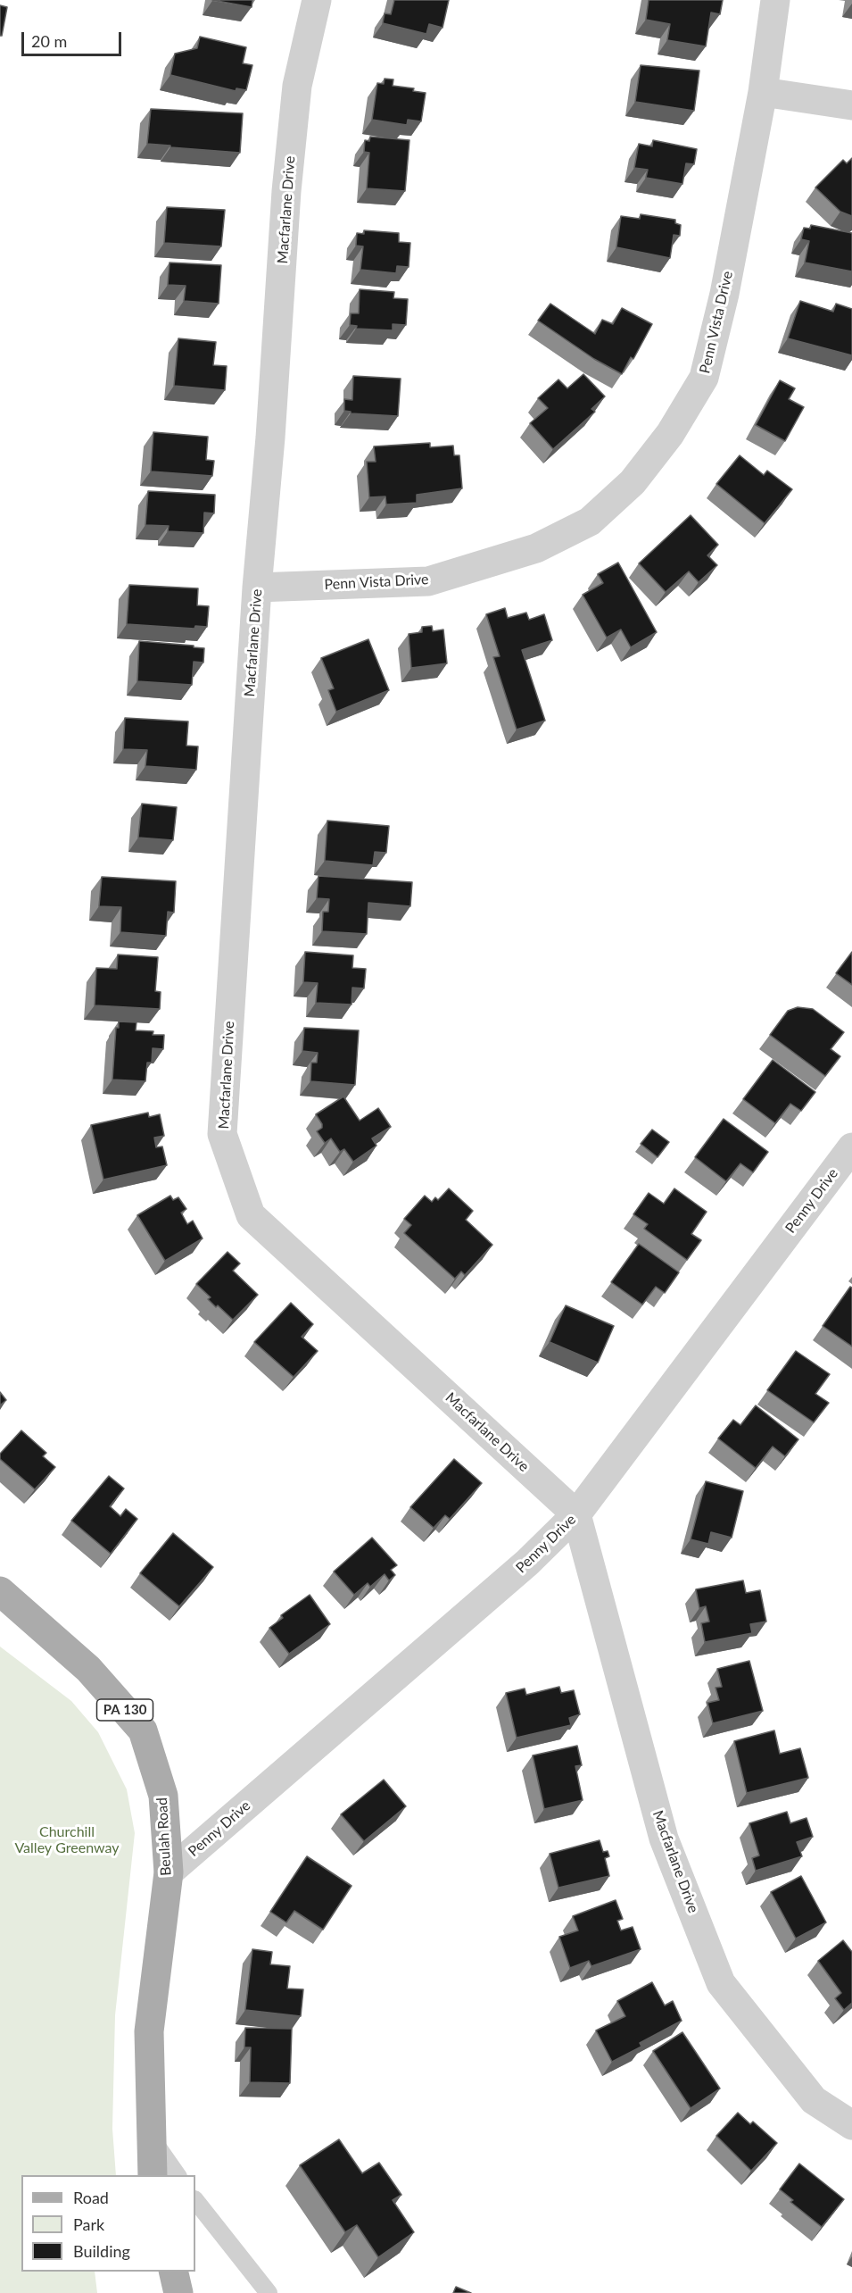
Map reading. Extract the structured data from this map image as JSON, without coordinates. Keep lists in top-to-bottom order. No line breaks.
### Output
{"streets":{"main road":["PA 130","Beulah Road"],"street":["Macfarlane Drive","Penn Vista Drive","Penny Drive"]},"crossings":[["Macfarlane Drive","Penn Vista Drive"],["Macfarlane Drive","Penny Drive"],["Penny Drive","Beulah Road"]],"parks":["Churchill Valley Greenway"],"legend":["Road","Park","Building"],"scale_bar":"20 m"}
